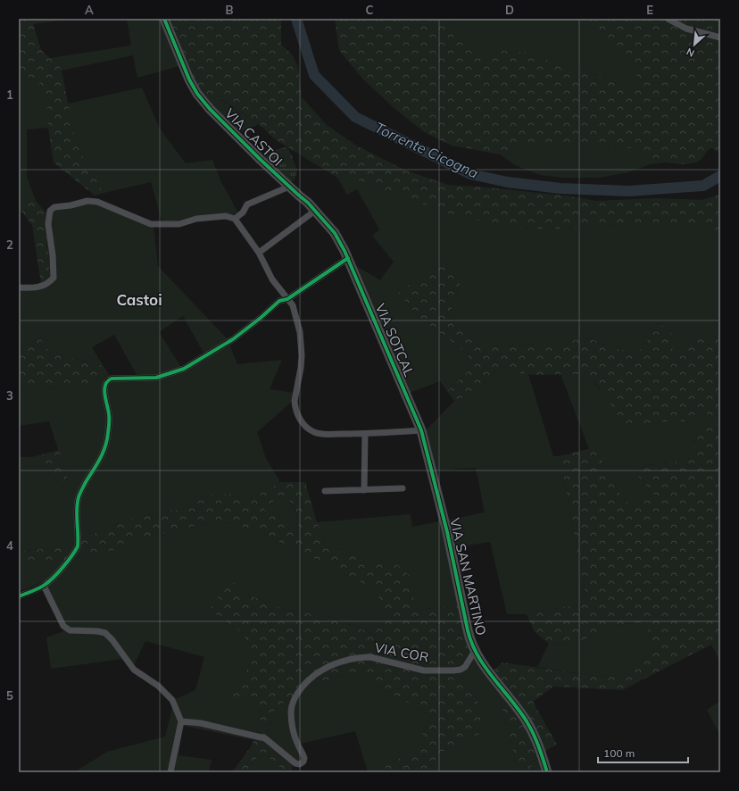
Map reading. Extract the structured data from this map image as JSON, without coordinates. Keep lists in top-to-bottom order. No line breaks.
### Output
{"streets":{"street":["VIA CASTOI","VIA SOTCAL","VIA SAN MARTINO","VIA COR"]},"crossings":[["VIA CASTOI","VIA SOTCAL"],["VIA SOTCAL","VIA SAN MARTINO"],["VIA SAN MARTINO","VIA COR"]],"districts":["Castoi"],"water":["Torrente Cicogna"],"scale_bar":"100 m","north":"bottom left","grid":{"columns":["A","B","C","D","E"],"rows":["1","2","3","4","5"]}}
